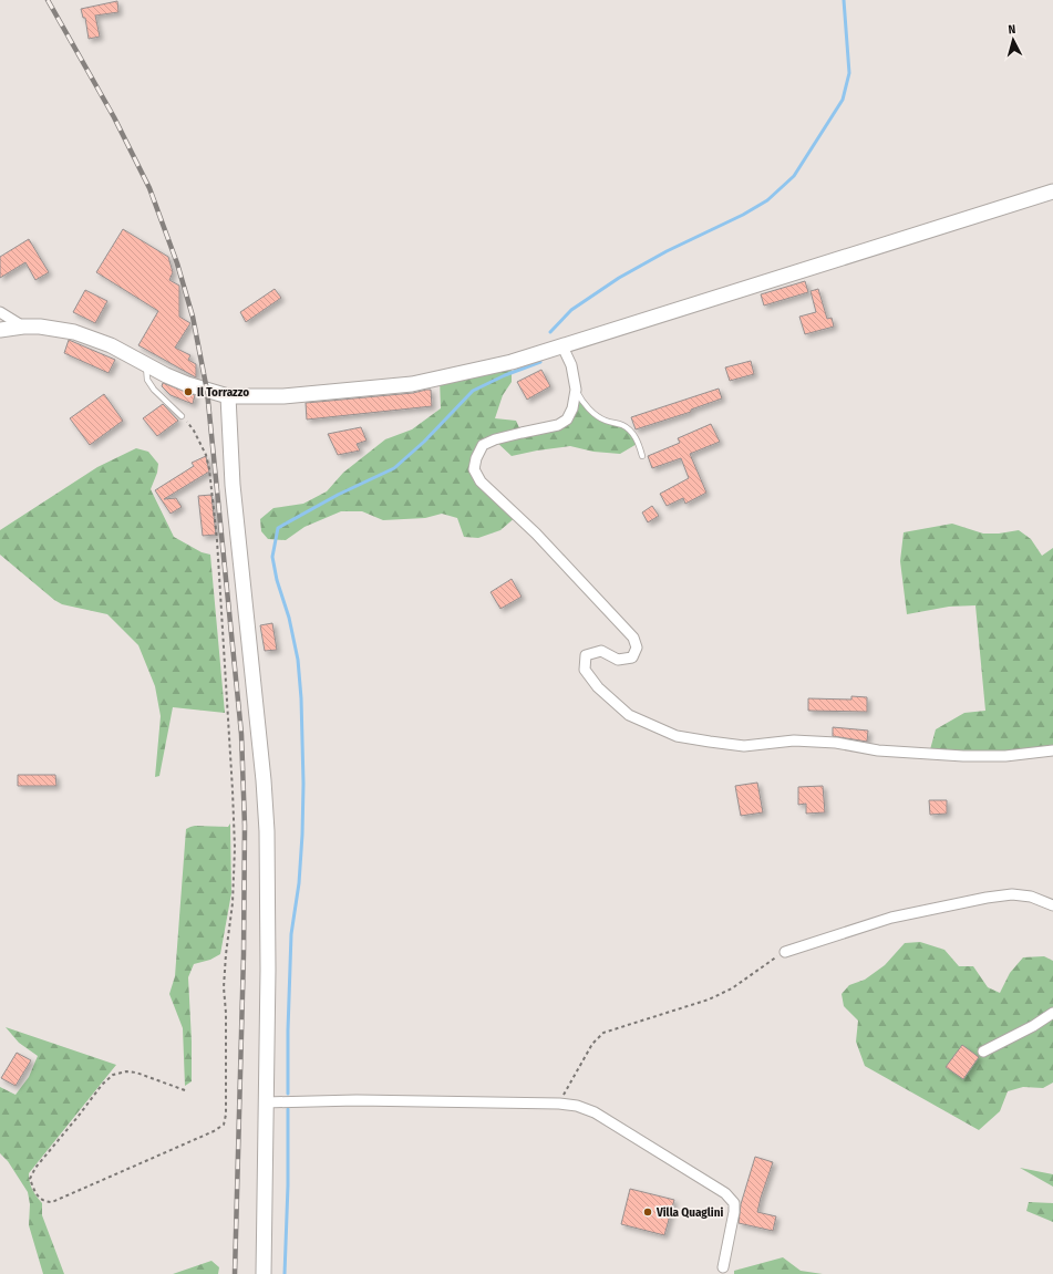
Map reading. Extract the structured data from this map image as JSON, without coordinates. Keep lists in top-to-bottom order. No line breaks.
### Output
{"places":["Il Torrazzo","Villa Quaglini"],"north":"top"}
